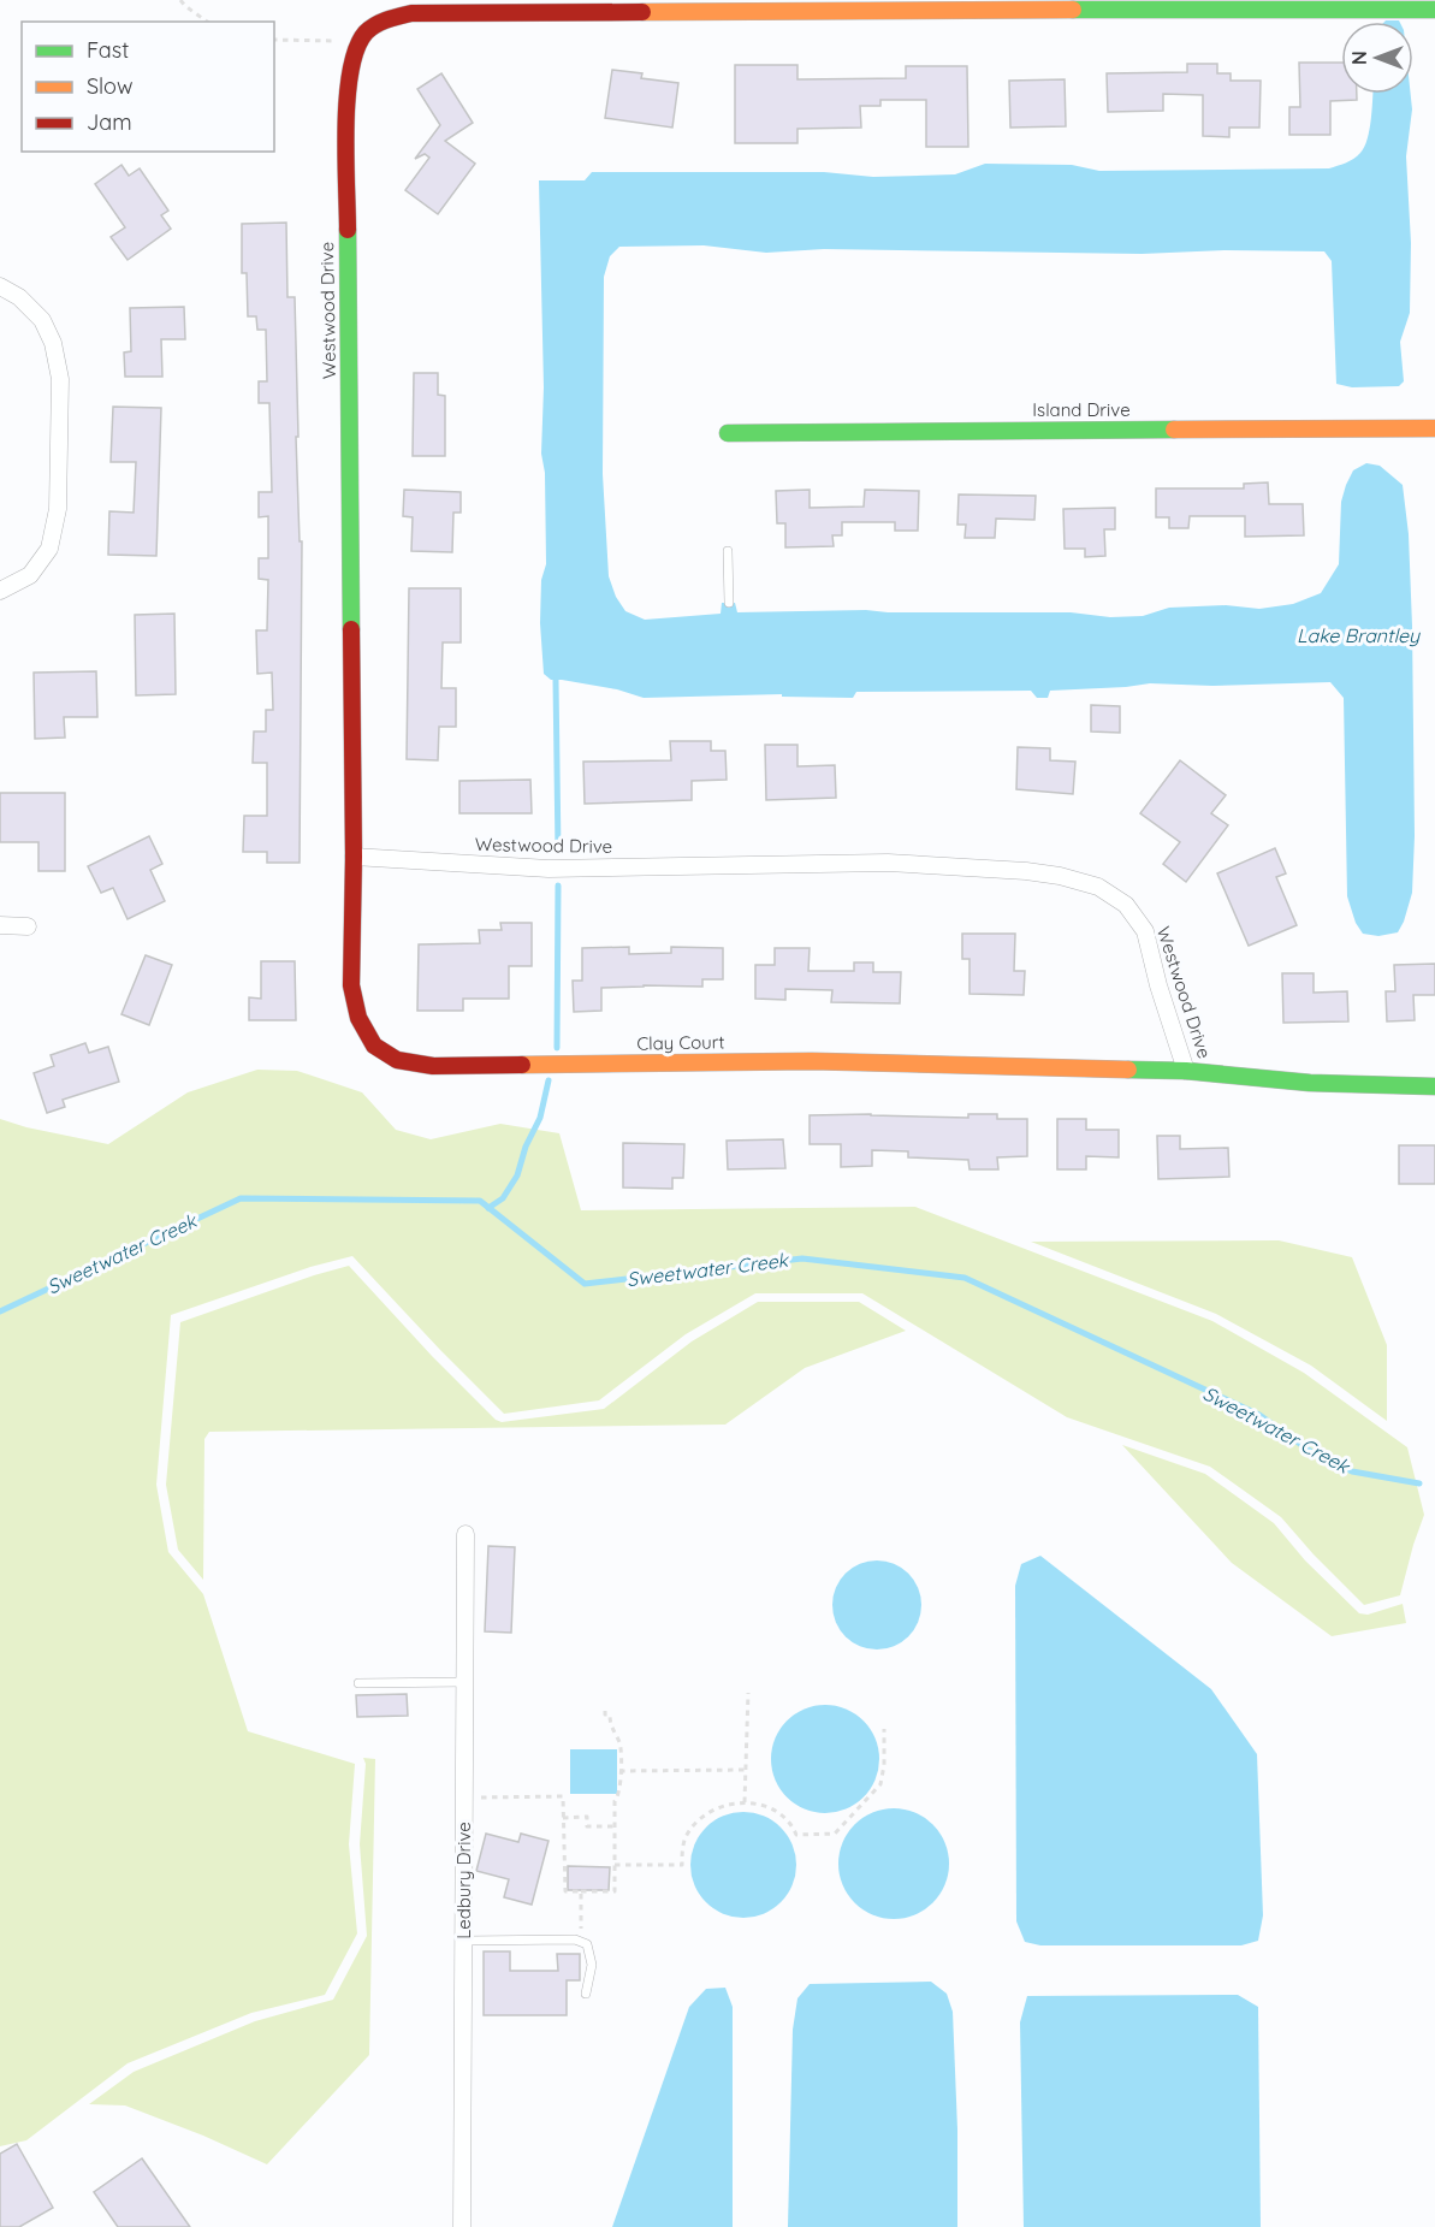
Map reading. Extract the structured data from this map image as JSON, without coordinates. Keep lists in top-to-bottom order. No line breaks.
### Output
{"streets":{"street":["Westwood Drive","Island Drive","Clay Court","Ledbury Drive"]},"crossings":[["Westwood Drive","Clay Court"]],"water":["Lake Brantley","Sweetwater Creek"],"legend":["Fast","Slow","Jam"],"north":"left"}
